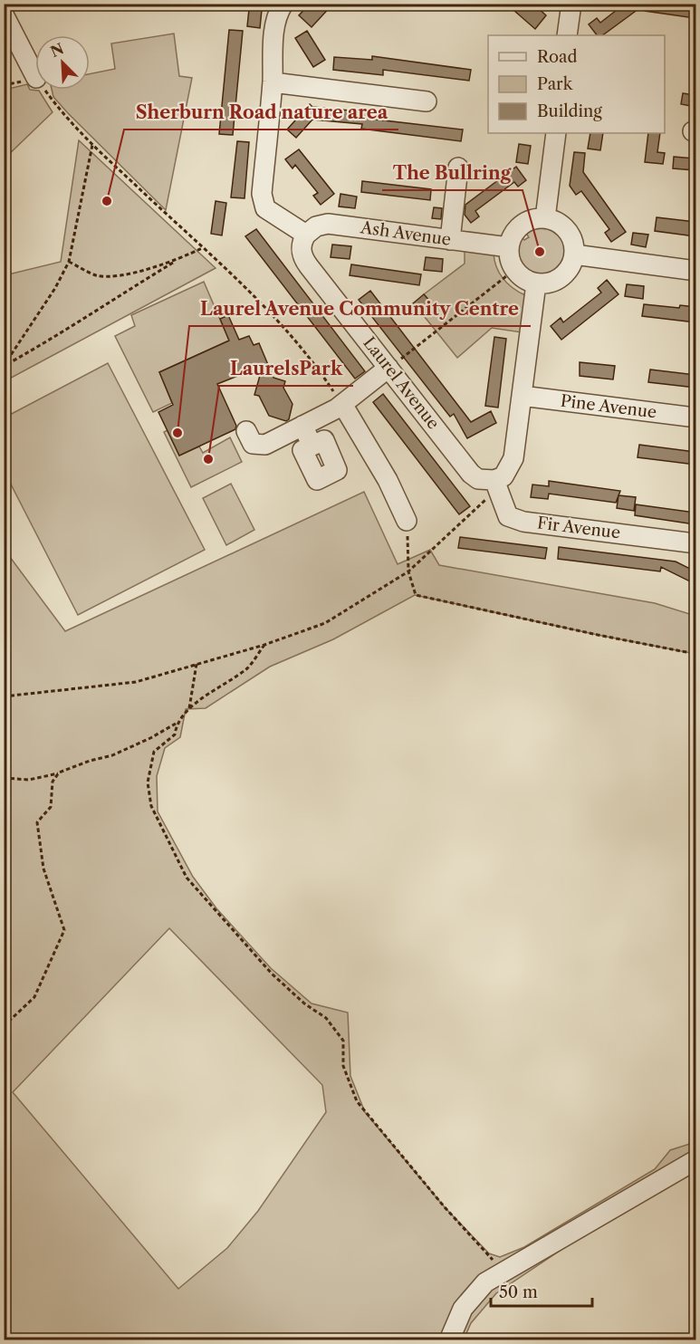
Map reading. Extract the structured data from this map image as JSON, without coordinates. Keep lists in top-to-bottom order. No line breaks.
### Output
{"streets":{"street":["Ash Avenue","Laurel Avenue","Pine Avenue","Fir Avenue"]},"crossings":[["Ash Avenue","Laurel Avenue"],["Laurel Avenue","Fir Avenue"]],"places":["Sherburn Road nature area","The Bullring","Laurel Avenue Community Centre","LaurelsPark"],"legend":["Road","Park","Building"],"scale_bar":"50 m","north":"top left"}
